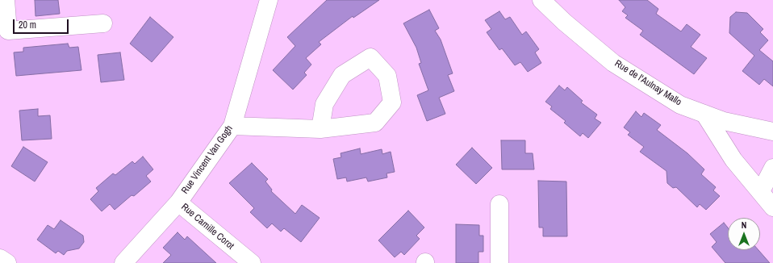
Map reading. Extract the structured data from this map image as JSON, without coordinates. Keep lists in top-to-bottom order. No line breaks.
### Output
{"streets":{"street":["Rue de l'Aulnay Mallo","Rue Vincent Van Gogh","Rue Camille Corot"]},"crossings":[["Rue Vincent Van Gogh","Rue Camille Corot"]],"scale_bar":"20 m","north":"top"}
